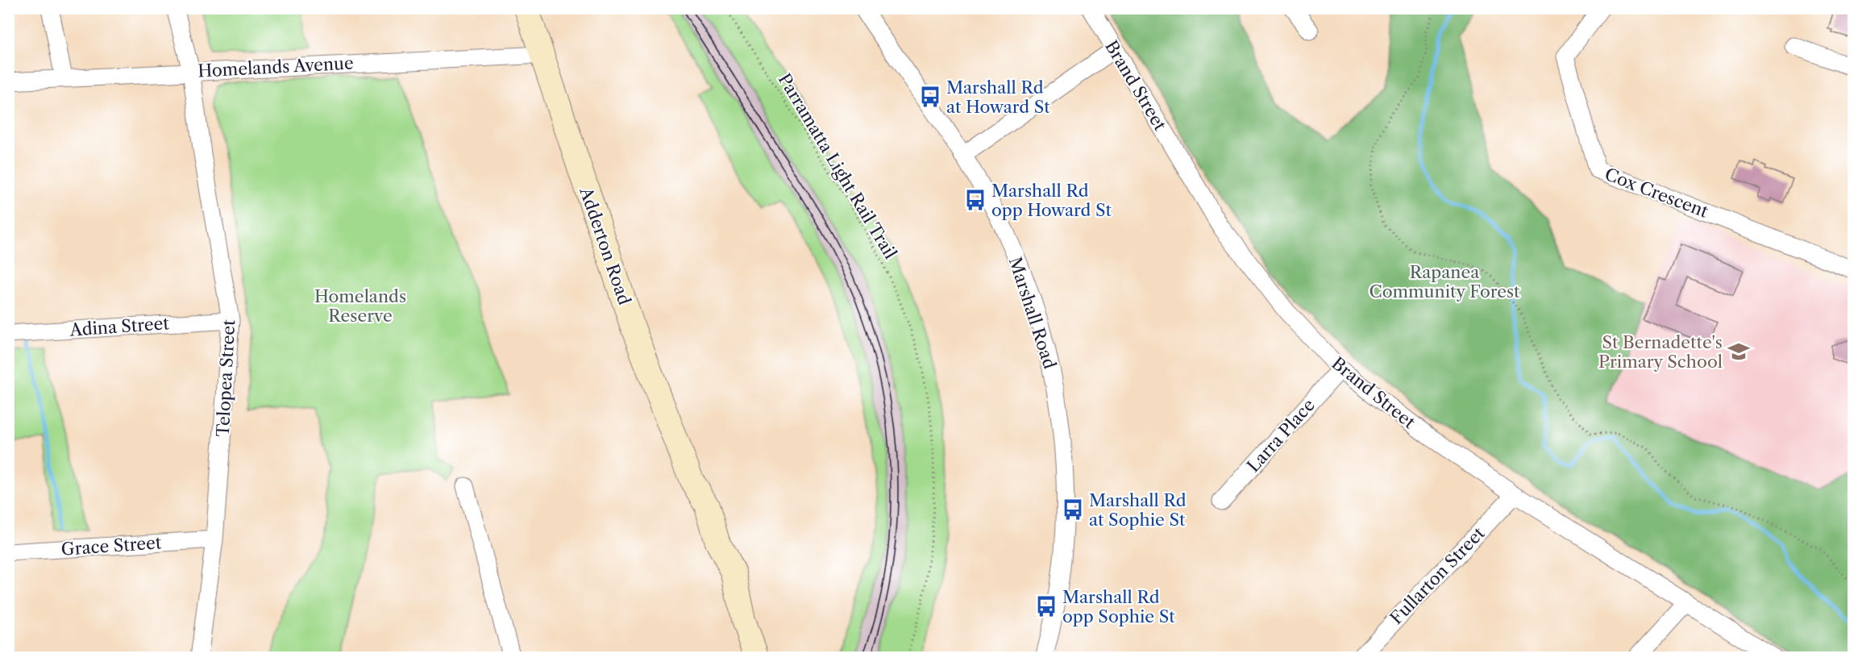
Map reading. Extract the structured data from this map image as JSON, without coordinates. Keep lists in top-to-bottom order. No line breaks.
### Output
{"streets":{"main road":["Adderton Road"],"street":["Homelands Avenue","Brand Street","Cox Crescent","Marshall Road","Adina Street","Telopea Street","Larra Place","Grace Street","Fullarton Street"],"path":["Parramatta Light Rail Trail"]},"crossings":[["Homelands Avenue","Adderton Road"],["Homelands Avenue","Telopea Street"],["Brand Street","Larra Place"],["Brand Street","Fullarton Street"],["Adina Street","Telopea Street"],["Telopea Street","Grace Street"]],"parks":["Rapanea Community Forest","Homelands Reserve"],"places":{"bus stop":["Marshall Rd at Howard St","Marshall Rd opp Howard St","Marshall Rd at Sophie St","Marshall Rd opp Sophie St"],"school or university":["St Bernadette's Primary School"]}}
